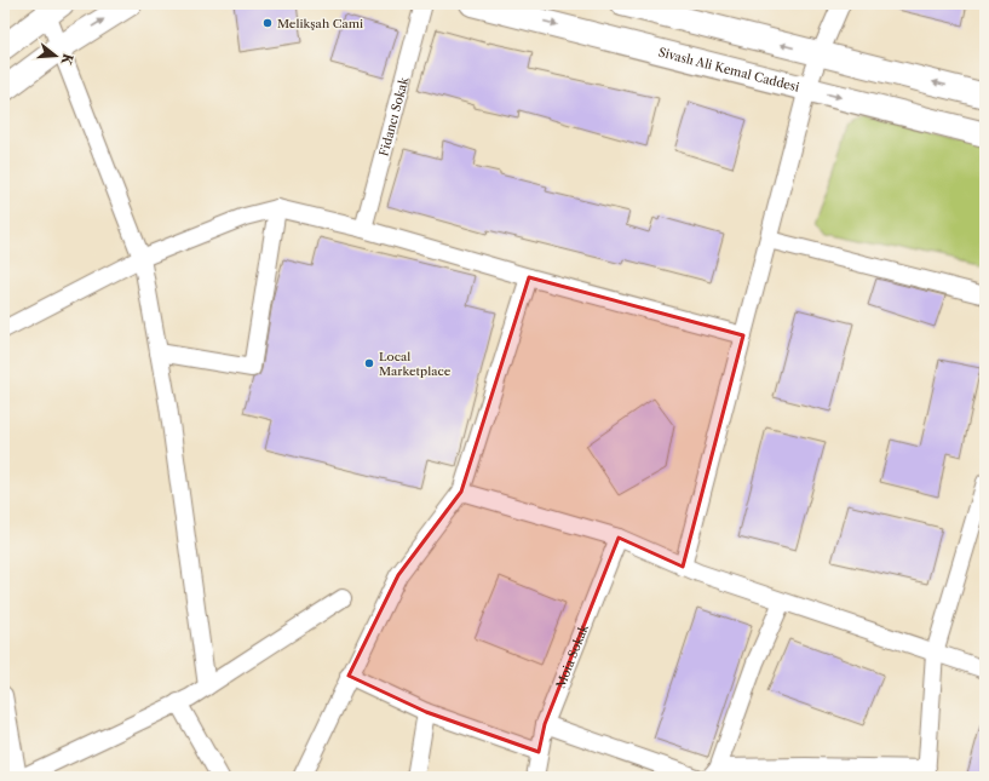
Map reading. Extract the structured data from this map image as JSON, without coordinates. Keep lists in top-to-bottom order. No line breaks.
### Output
{"streets":{"main road":["Sivaslı Ali Kemal Caddesi"],"street":["Fidancı Sokak","Moia Sokak"]},"places":["Melikşah Cami","Local Marketplace"],"north":"right"}
